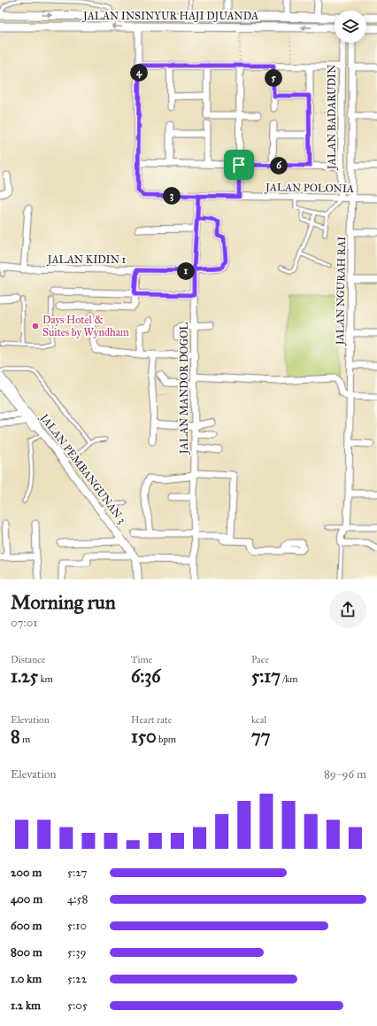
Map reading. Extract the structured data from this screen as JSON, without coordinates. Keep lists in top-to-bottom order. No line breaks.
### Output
{"streets":{"main road":["JALAN INSINYUR HAJI DJUANDA"],"street":["JALAN BADARUDIN","JALAN POLONIA","JALAN KIDIN 1","JALAN NGURAH RAI","JALAN MANDOR DOGOL","JALAN PEMBANGUNAN 3"]},"crossings":[["JALAN BADARUDIN","JALAN POLONIA"],["JALAN POLONIA","JALAN NGURAH RAI"],["JALAN POLONIA","JALAN MANDOR DOGOL"],["JALAN KIDIN 1","JALAN MANDOR DOGOL"]],"places":["Days Hotel & Suites by Wyndham"],"page":{"pins":["4","5","6","3","1"],"heading":["Morning run","07:01"],"stats":[["Distance","1.25 km"],["Time","6:36"],["Pace","5:17 /km"],["Elevation","8 m"],["Heart rate","150 bpm"],["kcal","77"]],"chart":["Elevation","89–96 m"],"list":[{"name":"200 m","note":"5:27"},{"name":"400 m","note":"4:58"},{"name":"600 m","note":"5:10"},{"name":"800 m","note":"5:39"},{"name":"1.0 km","note":"5:22"},{"name":"1.2 km","note":"5:05"}]}}
